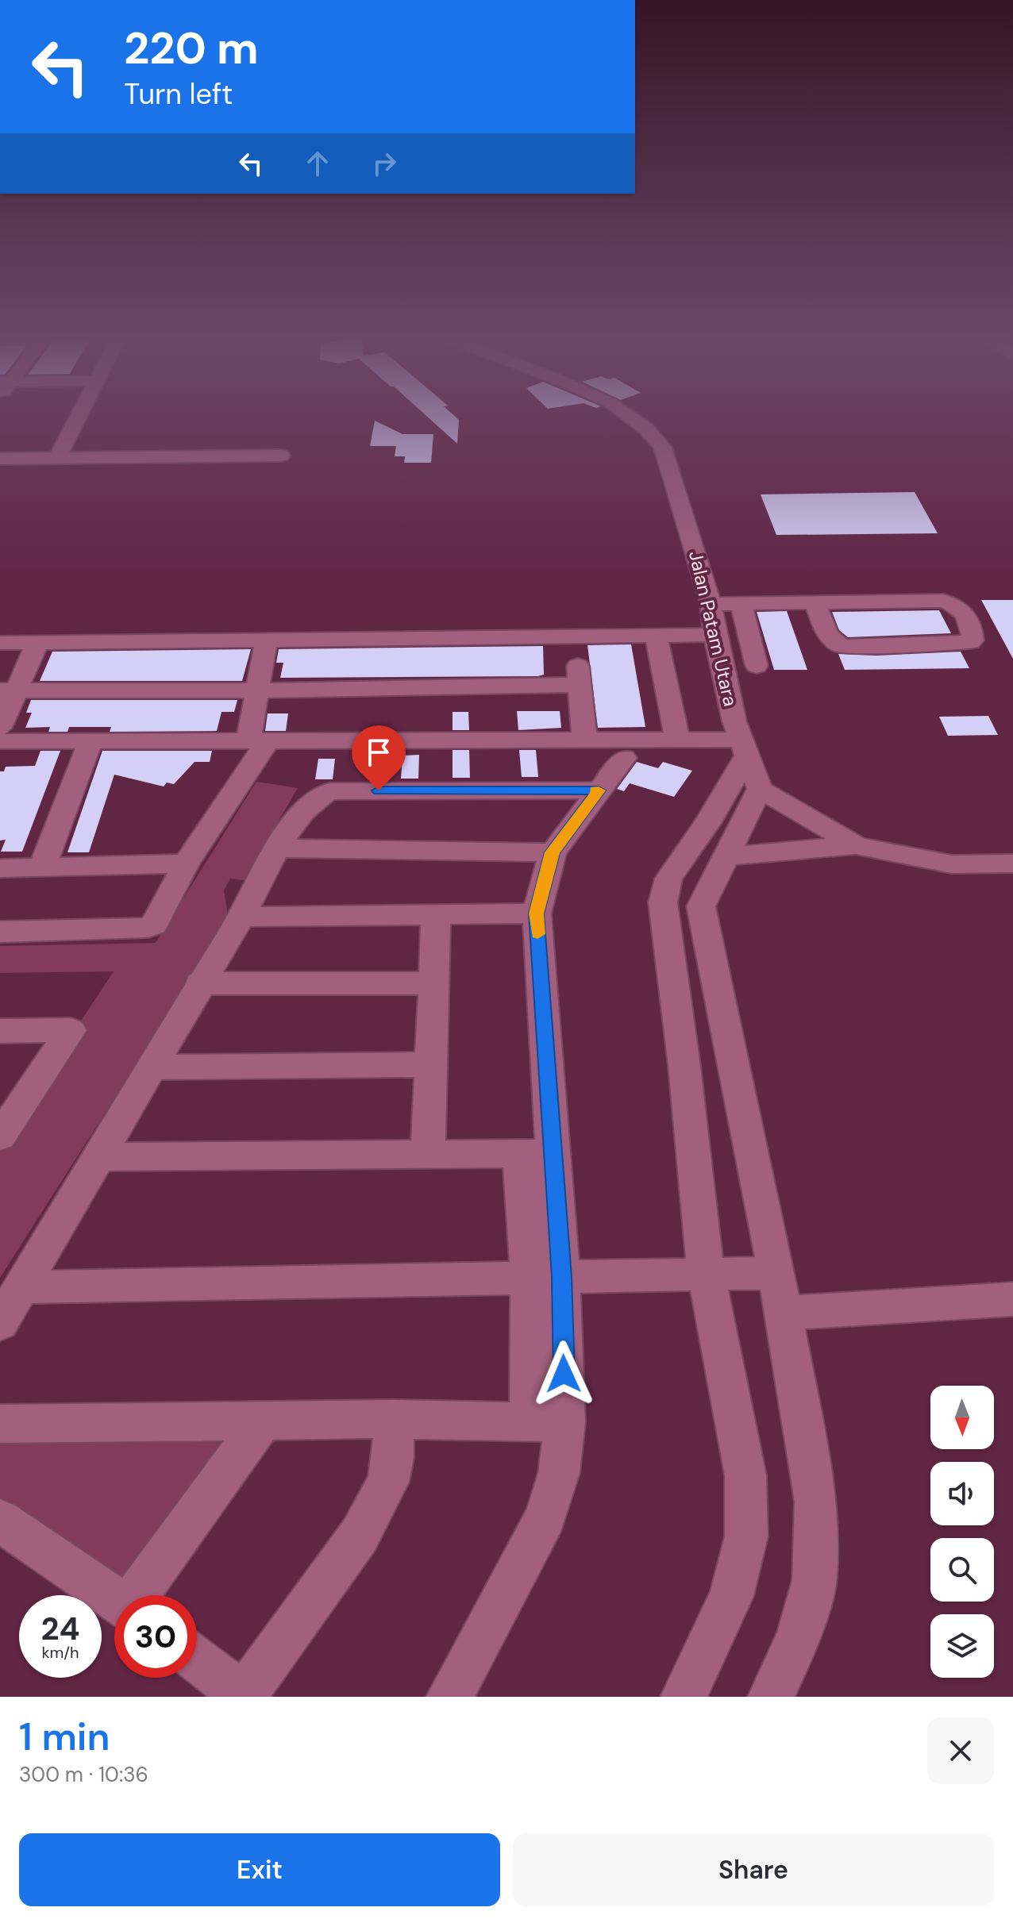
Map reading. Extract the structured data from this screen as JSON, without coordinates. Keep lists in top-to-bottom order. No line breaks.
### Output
{"streets":{"street":["Jalan Patam Utara"]},"north":"bottom","page":{"turn":["220 m","Turn left"],"speed":"24 km/h","limit":"30","heading":["1 min","300 m · 10:36"],"buttons":["Exit","Share"]}}
